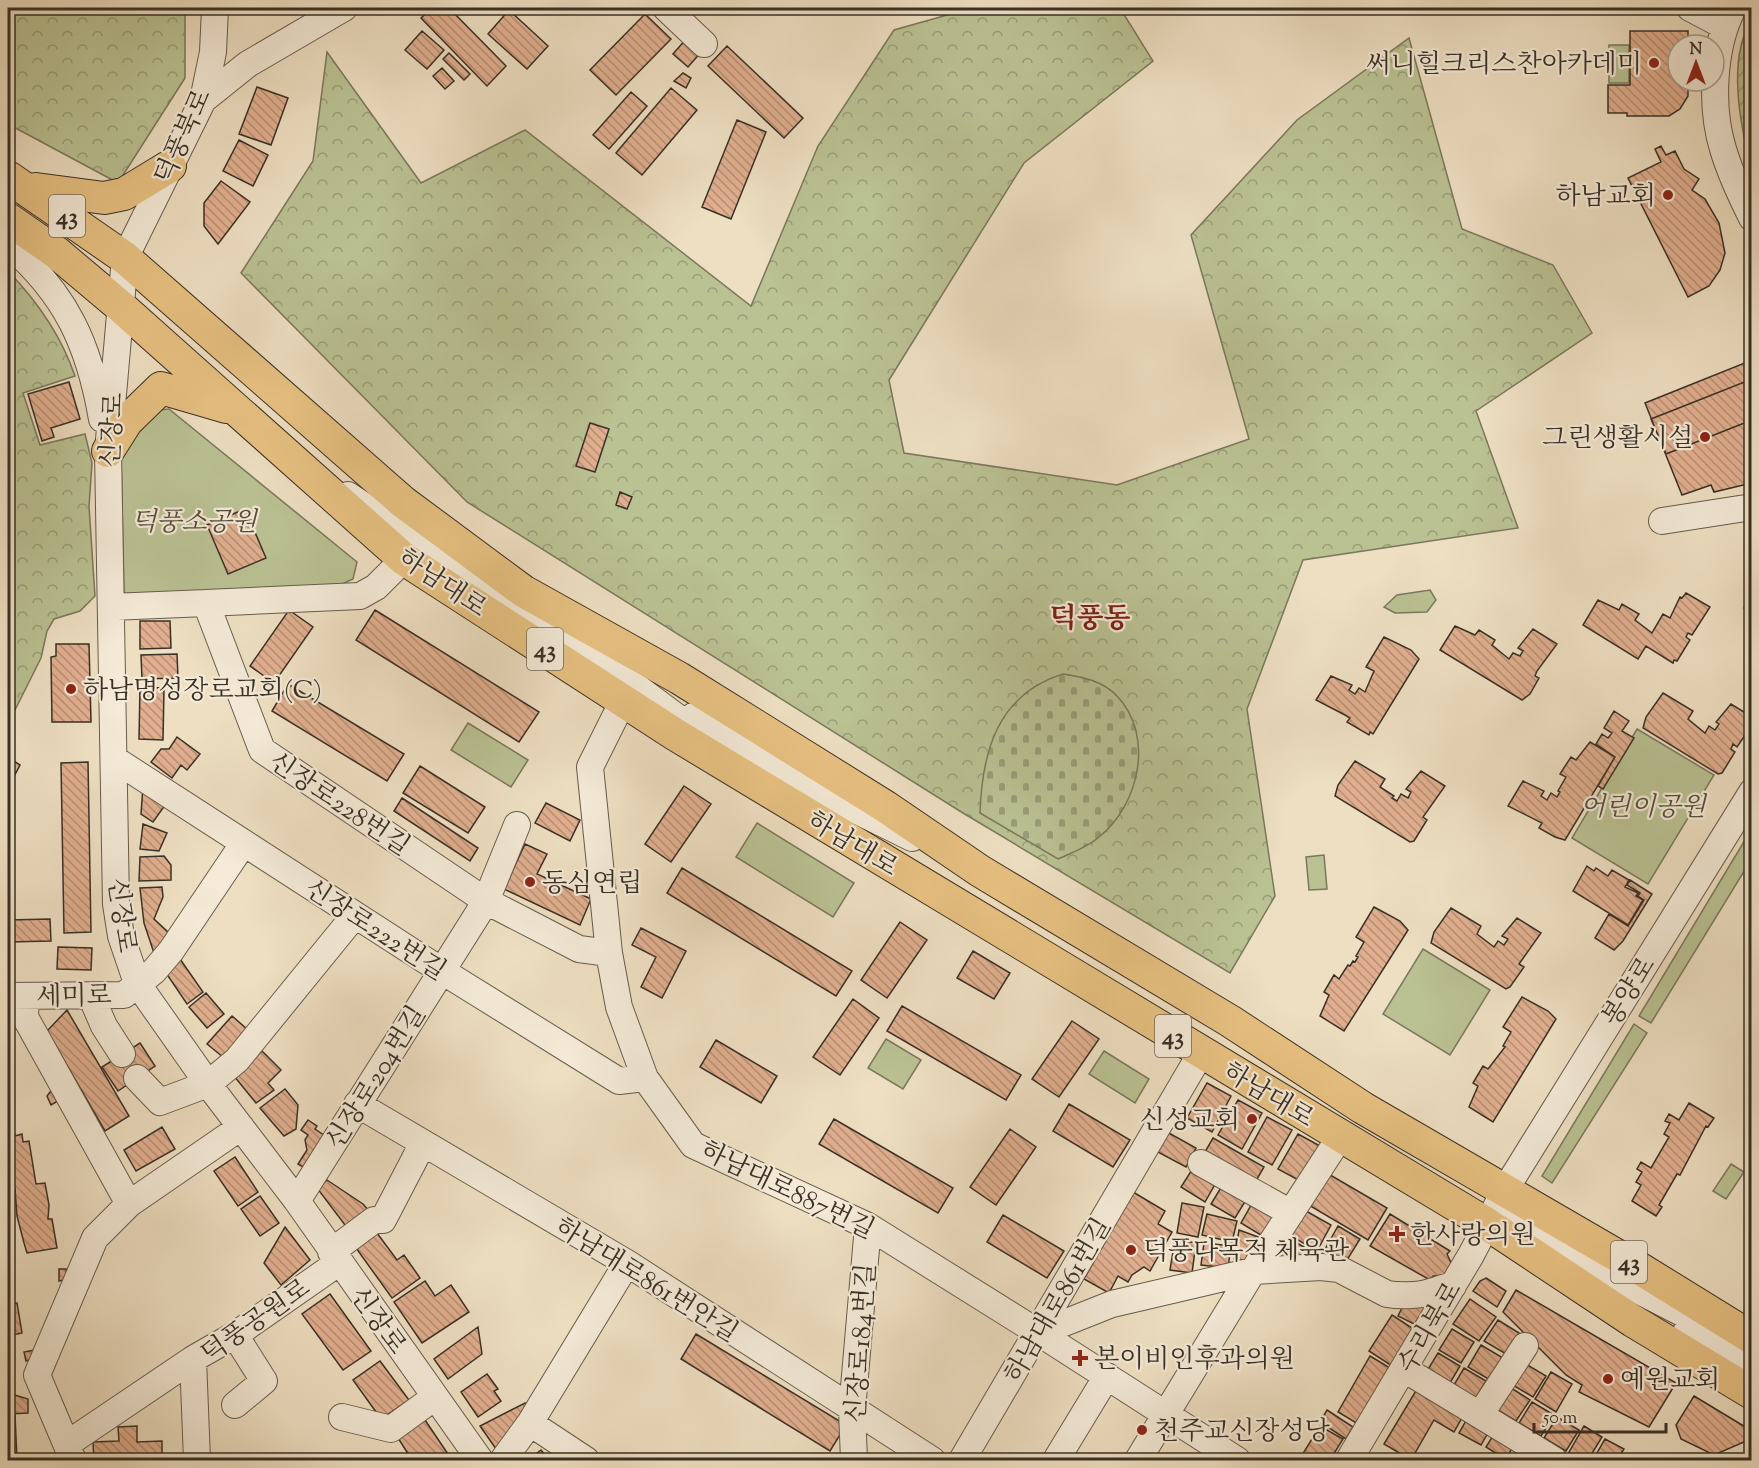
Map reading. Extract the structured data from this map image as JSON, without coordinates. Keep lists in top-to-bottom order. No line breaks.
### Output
{"streets":{"main road":["43","하남대로"],"street":["덕풍북로","신장로","신장로228번길","신장로222번길","봉양로","세미로","신장로204번길","하남대로887번길","하남대로861번안길","하남대로861번길","덕풍공원로","수리북로","신장로184번길"]},"crossings":[["덕풍북로","신장로"],["덕풍북로","하남대로"],["신장로","하남대로"],["신장로","신장로222번길"],["신장로","세미로"],["신장로","신장로204번길"],["신장로","덕풍공원로"],["하남대로","봉양로"],["하남대로","하남대로887번길"],["하남대로","하남대로861번길"],["하남대로","수리북로"],["신장로228번길","신장로204번길"],["신장로228번길","하남대로887번길"],["신장로222번길","세미로"],["신장로222번길","신장로204번길"],["신장로222번길","하남대로887번길"],["봉양로","수리북로"],["신장로204번길","하남대로861번안길"],["하남대로887번길","하남대로861번길"],["하남대로887번길","신장로184번길"],["하남대로861번안길","덕풍공원로"],["하남대로861번안길","신장로184번길"]],"districts":["덕풍동"],"parks":["덕풍소공원","어린이공원"],"places":{"other":["써니힐크리스찬아카데미","하남교회","그린생활시설","하남명성장로교회(C)","동심연립","신성교회","덕풍다목적 체육관","예원교회","천주교신장성당"],"health":["한사랑의원","본이비인후과의원"]},"scale_bar":"50 m","north":"top"}
